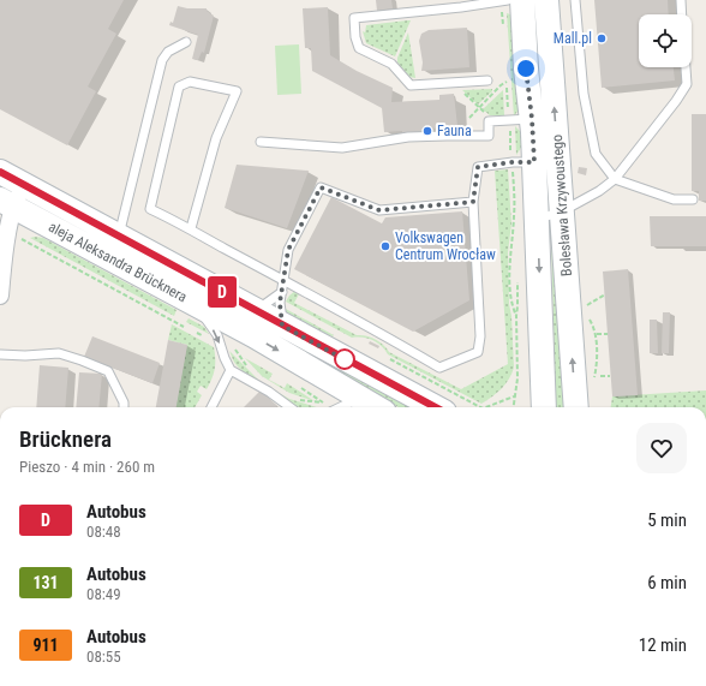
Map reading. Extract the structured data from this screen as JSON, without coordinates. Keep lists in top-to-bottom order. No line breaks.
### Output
{"streets":{"main road":["Bolesława Krzywoustego","aleja Aleksandra Brücknera"]},"places":["Mall.pl","Fauna","Volkswagen Centrum Wrocław"],"lines":["bus line D"],"page":{"on_map":"D","heading":["Brücknera","Pieszo · 4 min · 260 m"],"list":[{"mark":"D","name":"Autobus","note":"08:48","value":"5 min"},{"mark":"131","name":"Autobus","note":"08:49","value":"6 min"},{"mark":"911","name":"Autobus","note":"08:55","value":"12 min"}]}}
